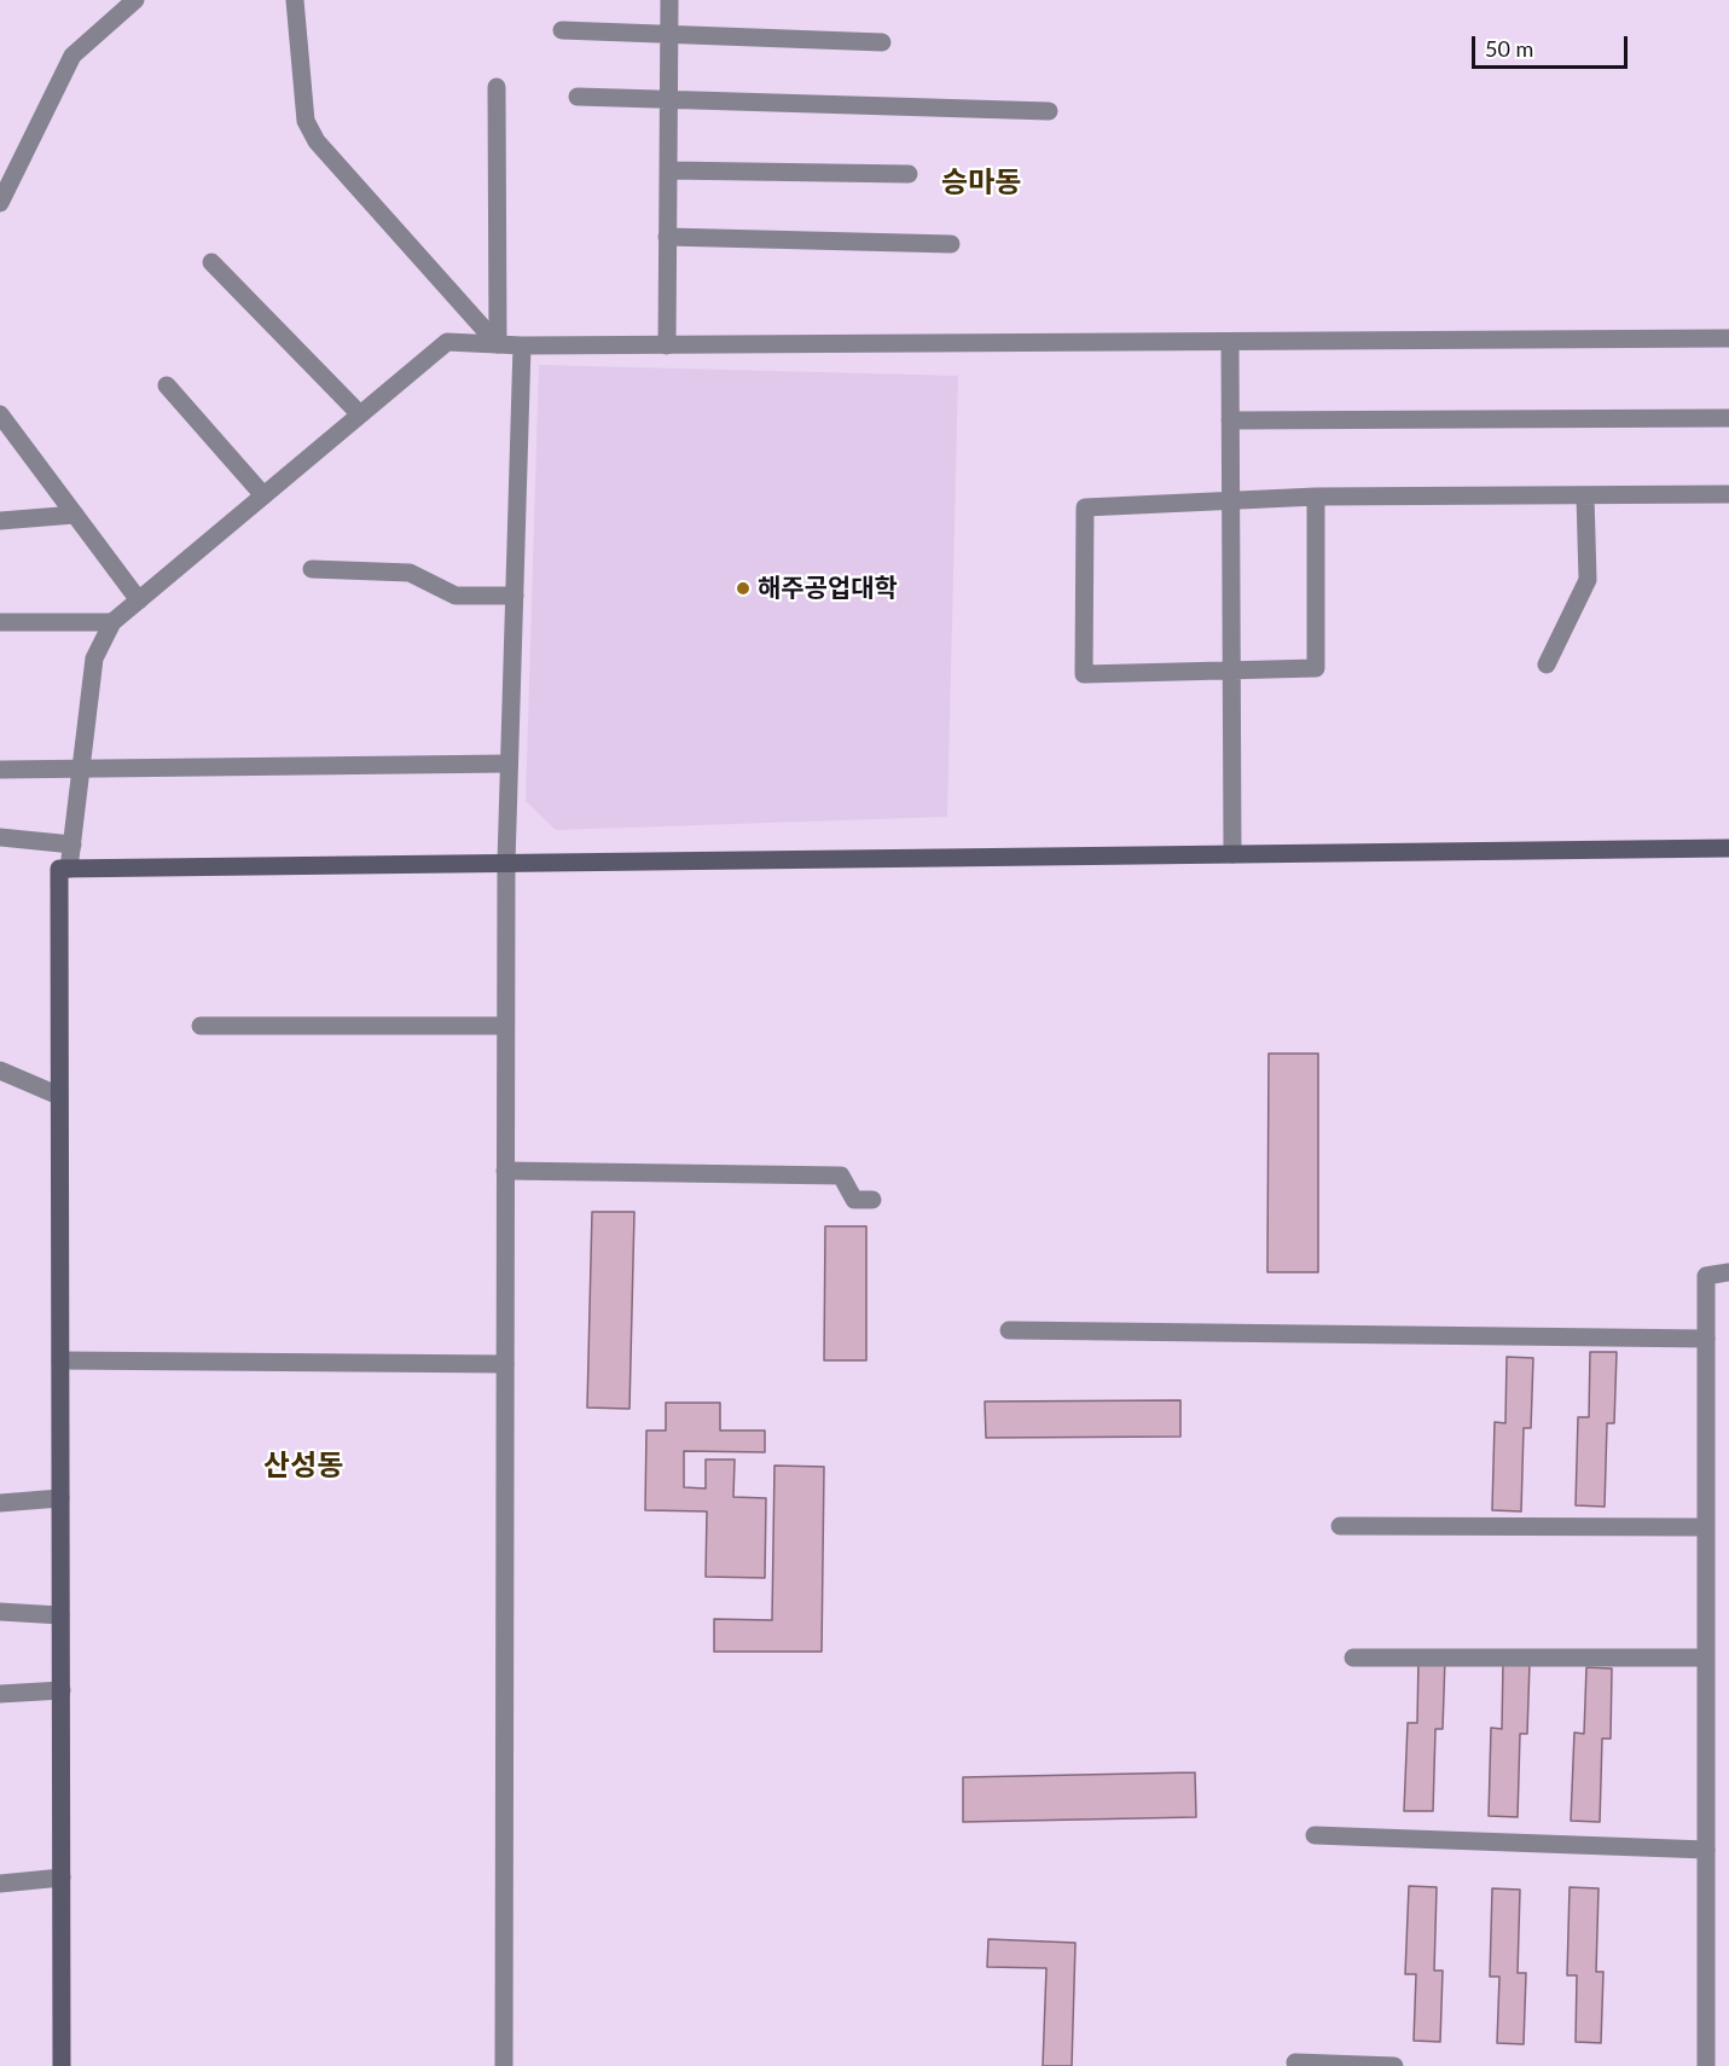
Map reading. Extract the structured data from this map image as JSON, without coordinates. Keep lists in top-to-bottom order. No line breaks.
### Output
{"districts":["승마동","산성동"],"places":["해주공업대학"],"scale_bar":"50 m"}
